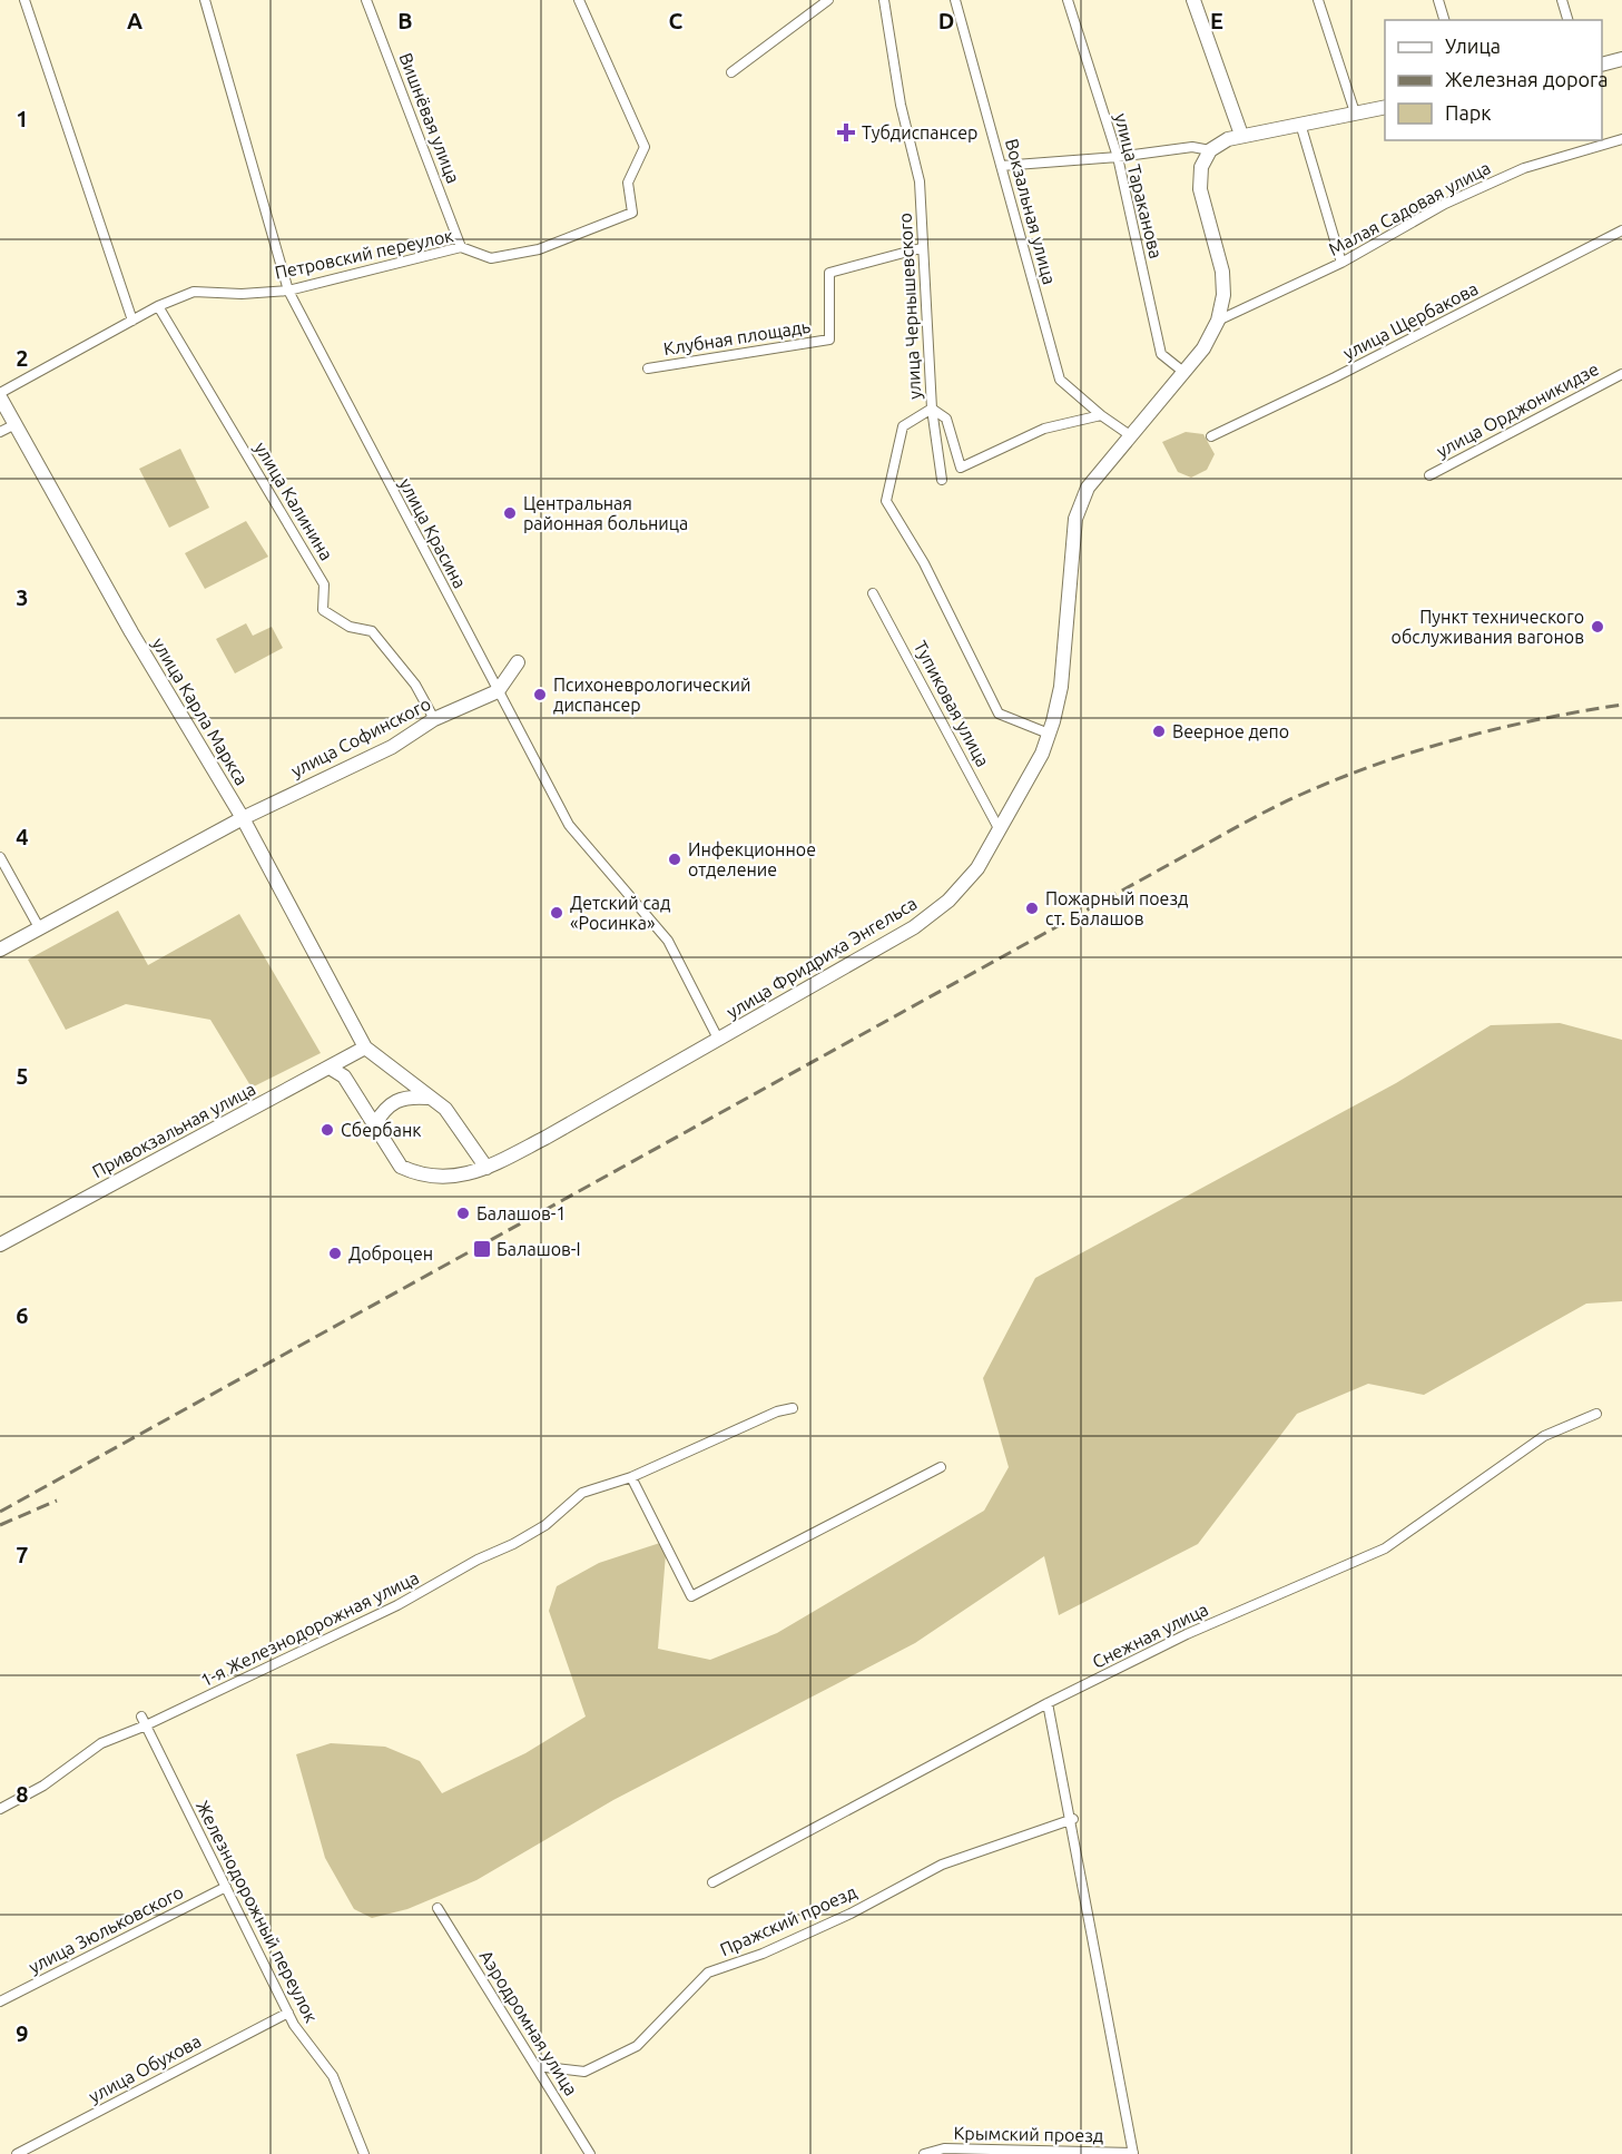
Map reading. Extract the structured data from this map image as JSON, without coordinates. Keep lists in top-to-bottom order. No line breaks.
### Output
{"streets":{"main road":["улица Карла Маркса","улица Софинского","улица Фридриха Энгельса","Привокзальная улица"],"street":["Вишнёвая улица","улица Тараканова","Малая Садовая улица","Вокзальная улица","Петровский переулок","улица Чернышевского","улица Щербакова","Клубная площадь","улица Орджоникидзе","улица Калинина","улица Красина","Тупиковая улица","1-я Железнодорожная улица","Снежная улица","Железнодорожный переулок","Пражский проезд","улица Зюльковского","Аэродромная улица","улица Обухова","Крымский проезд"]},"crossings":[["Вишнёвая улица","Петровский переулок"],["улица Тараканова","улица Фридриха Энгельса"],["Малая Садовая улица","улица Фридриха Энгельса"],["Вокзальная улица","улица Фридриха Энгельса"],["Петровский переулок","улица Калинина"],["Петровский переулок","улица Красина"],["Петровский переулок","улица Карла Маркса"],["улица Чернышевского","Клубная площадь"],["улица Чернышевского","улица Фридриха Энгельса"],["улица Калинина","улица Софинского"],["улица Красина","улица Софинского"],["улица Красина","улица Фридриха Энгельса"],["Тупиковая улица","улица Фридриха Энгельса"],["улица Карла Маркса","улица Софинского"],["улица Карла Маркса","Привокзальная улица"],["улица Фридриха Энгельса","Привокзальная улица"],["1-я Железнодорожная улица","Железнодорожный переулок"],["Железнодорожный переулок","улица Зюльковского"],["Железнодорожный переулок","улица Обухова"],["Пражский проезд","Аэродромная улица"]],"places":{"health":["Тубдиспансер"],"other":["Центральная районная больница","Пункт технического обслуживания вагонов","Психоневрологический диспансер","Веерное депо","Инфекционное отделение","Пожарный поезд ст. Балашов","Детский сад «Росинка»","Сбербанк","Балашов-1","Доброцен"],"transit":["Балашов-I"]},"legend":["Улица","Железная дорога","Парк"],"grid":{"columns":["A","B","C","D","E"],"rows":["1","2","3","4","5","6","7","8","9"]}}
